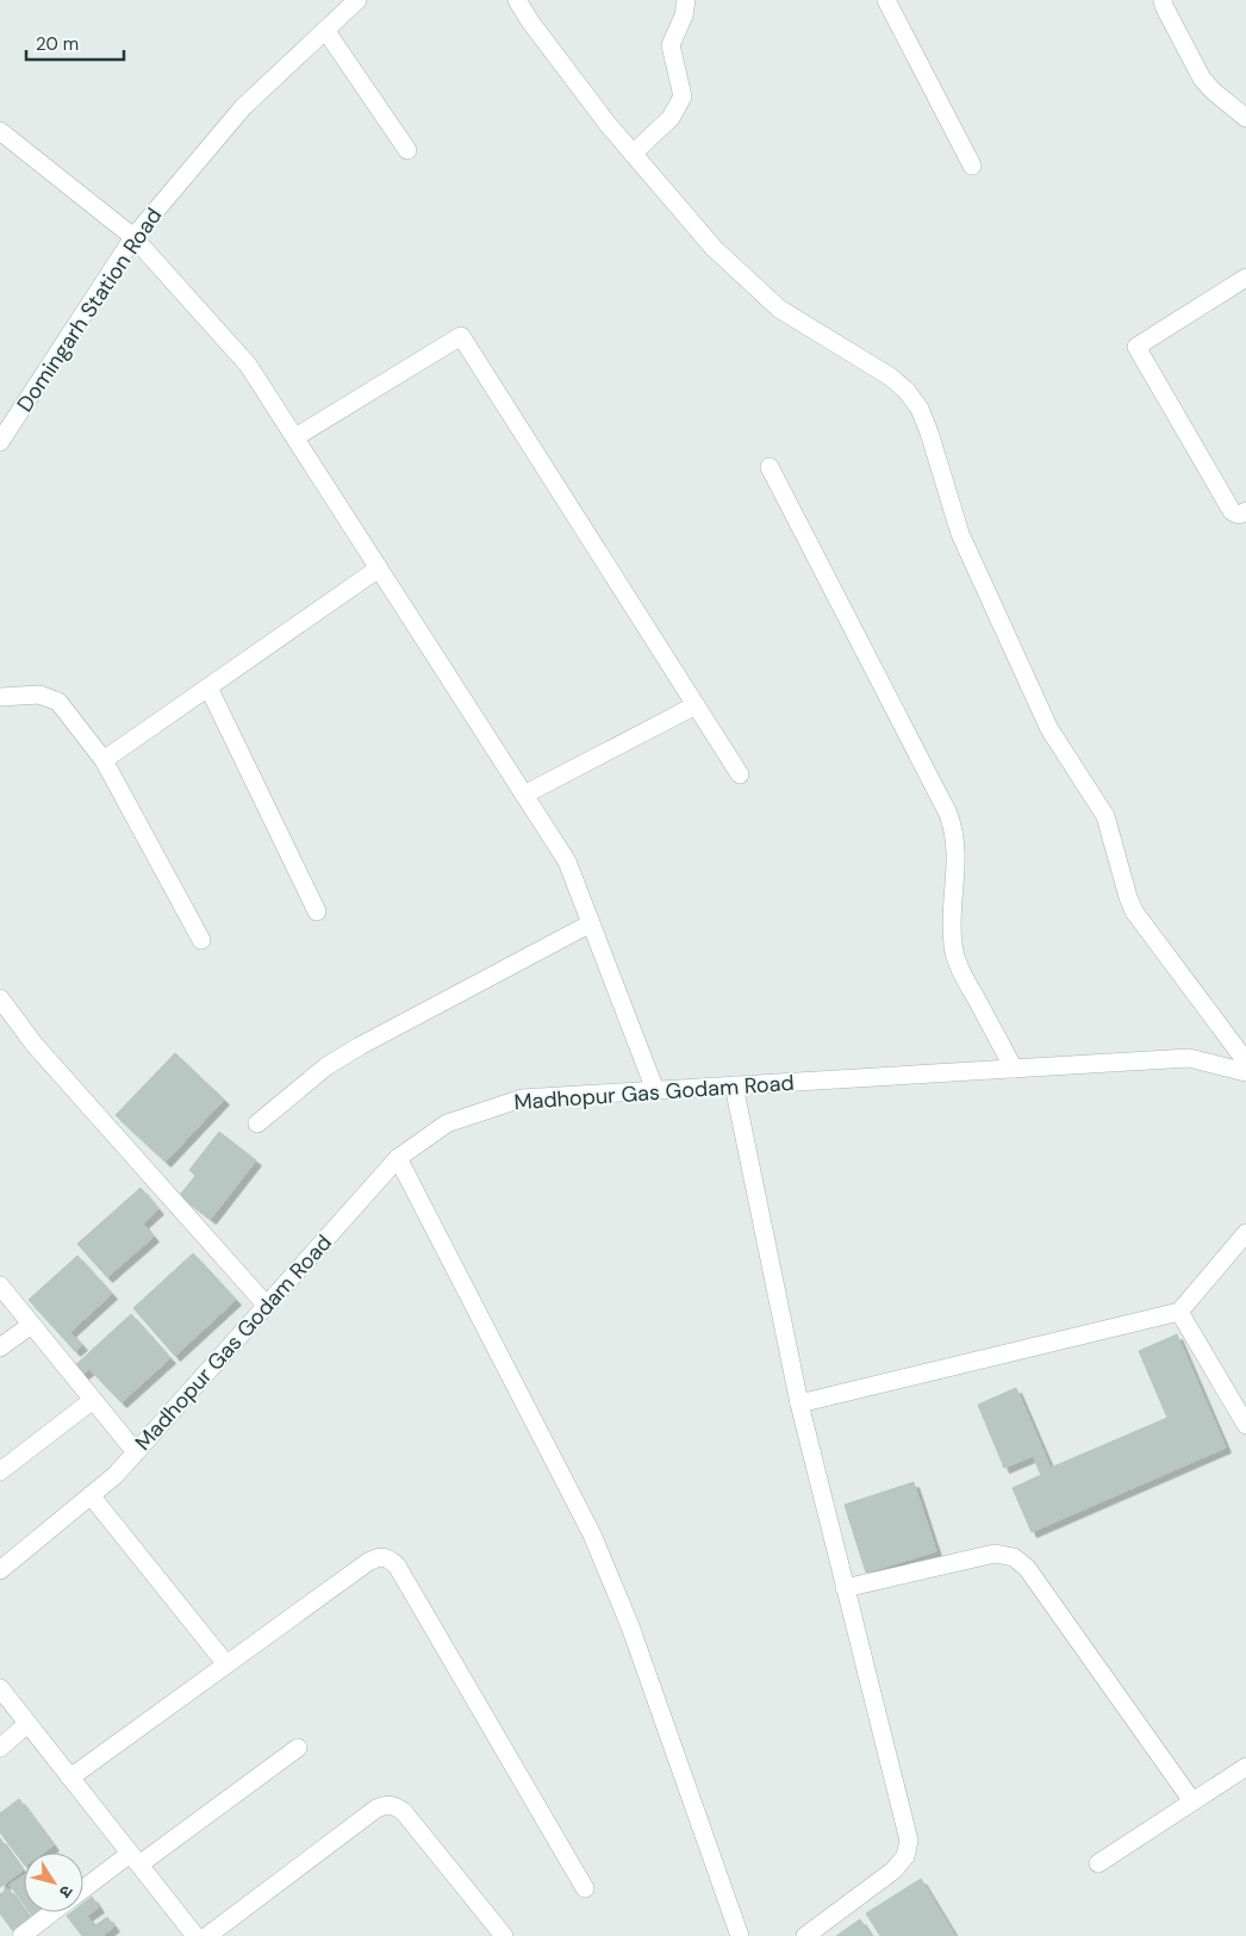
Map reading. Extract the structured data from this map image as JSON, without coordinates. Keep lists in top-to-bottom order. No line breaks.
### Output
{"streets":{"street":["Domingarh Station Road","Madhopur Gas Godam Road"]},"scale_bar":"20 m","north":"bottom right"}
